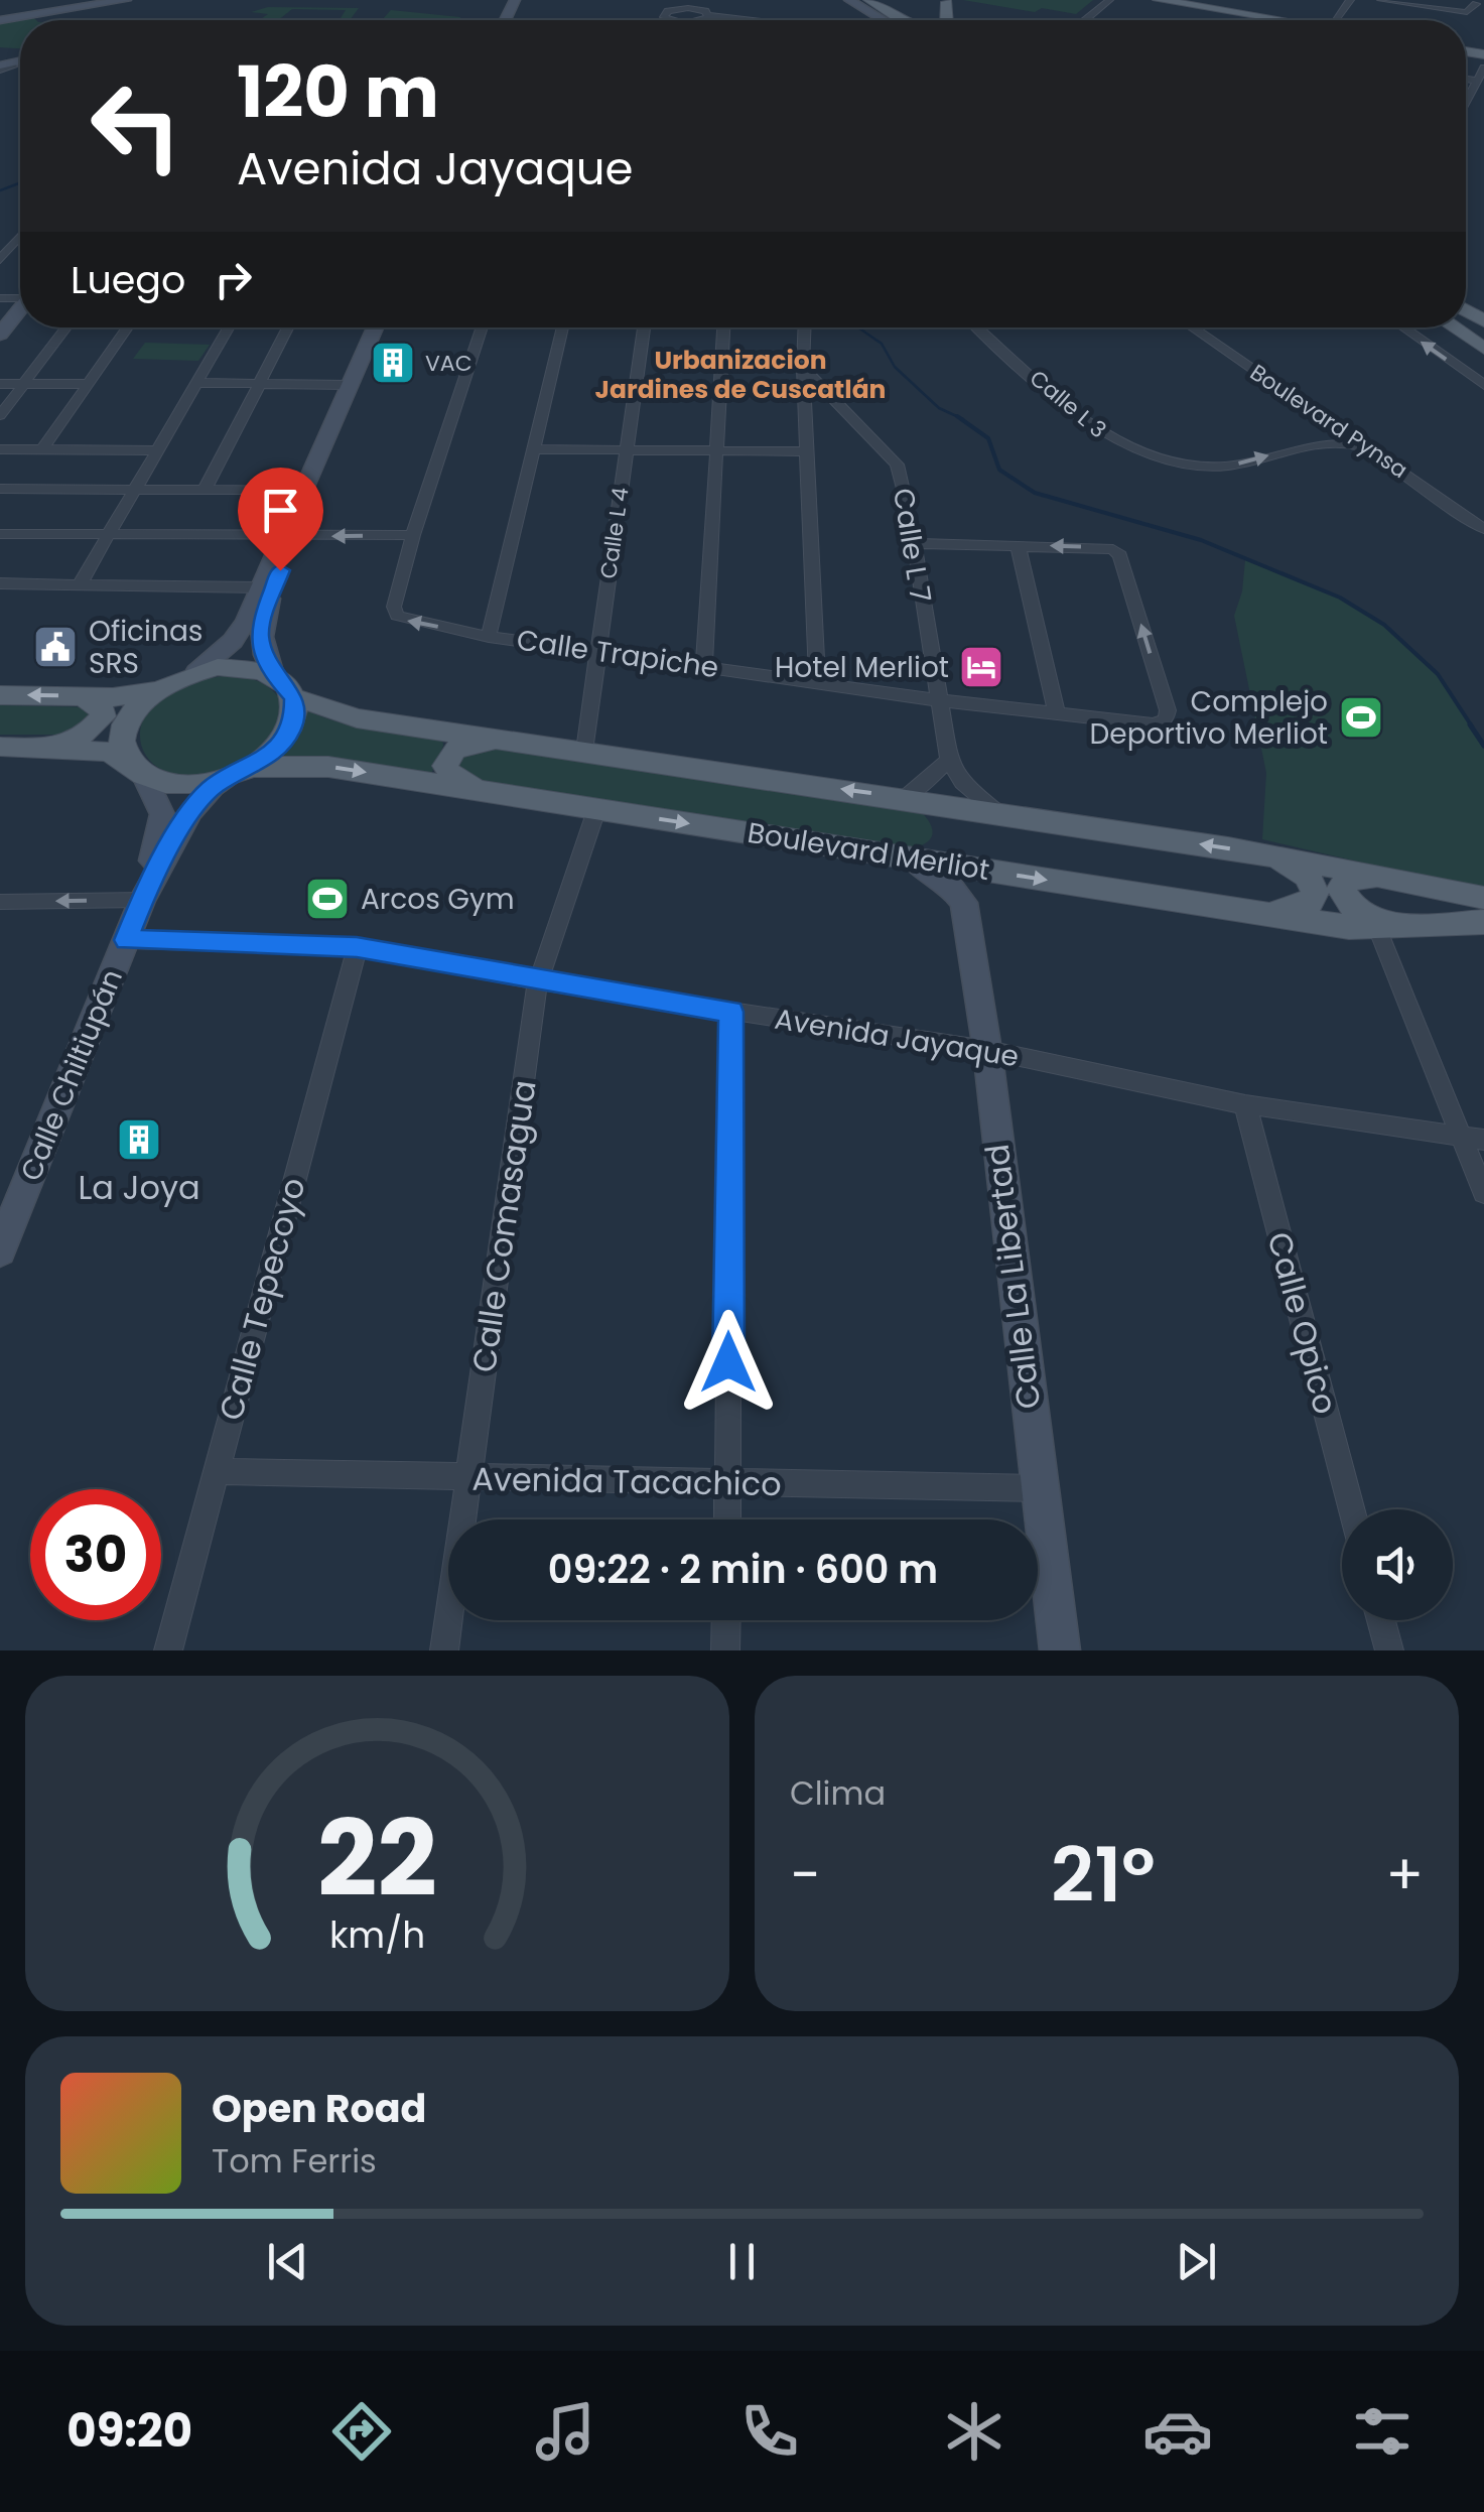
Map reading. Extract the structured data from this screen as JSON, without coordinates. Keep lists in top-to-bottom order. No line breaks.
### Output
{"streets":{"main road":["Boulevard Merliot","Calle Chiltiupán","Calle La Libertad"],"street":["Calle L 3","Boulevard Pynsa","Calle L 4","Calle L 7","Calle Trapiche","Avenida Jayaque","Calle Comasagua","Calle Tepecoyo","Calle Opico","Avenida Tacachico"]},"crossings":[["Calle L 3","Boulevard Pynsa"],["Calle L 4","Calle Trapiche"],["Calle L 4","Boulevard Merliot"],["Calle L 7","Calle Trapiche"],["Boulevard Merliot","Calle Chiltiupán"],["Boulevard Merliot","Calle Comasagua"],["Avenida Jayaque","Calle Chiltiupán"],["Avenida Jayaque","Calle Comasagua"],["Avenida Jayaque","Calle La Libertad"],["Avenida Jayaque","Calle Tepecoyo"],["Avenida Jayaque","Calle Opico"],["Calle Comasagua","Avenida Tacachico"],["Calle La Libertad","Avenida Tacachico"],["Calle Tepecoyo","Avenida Tacachico"]],"one_way":["Calle L 3"],"districts":["Urbanizacion Jardines de Cuscatlán"],"places":{"building":["VAC","La Joya"],"public building":["Oficinas SRS"],"hotel":["Hotel Merliot"],"sports":["Complejo Deportivo Merliot","Arcos Gym"]},"page":{"turn":["120 m","Avenida Jayaque"],"then":"Luego","limit":"30","trip":"09:22 · 2 min · 600 m","tile":"Clima","heat":["−","21°","+"],"song":["Open Road","Tom Ferris"],"tabs":"09:20","gauge":["22","km/h"]}}
